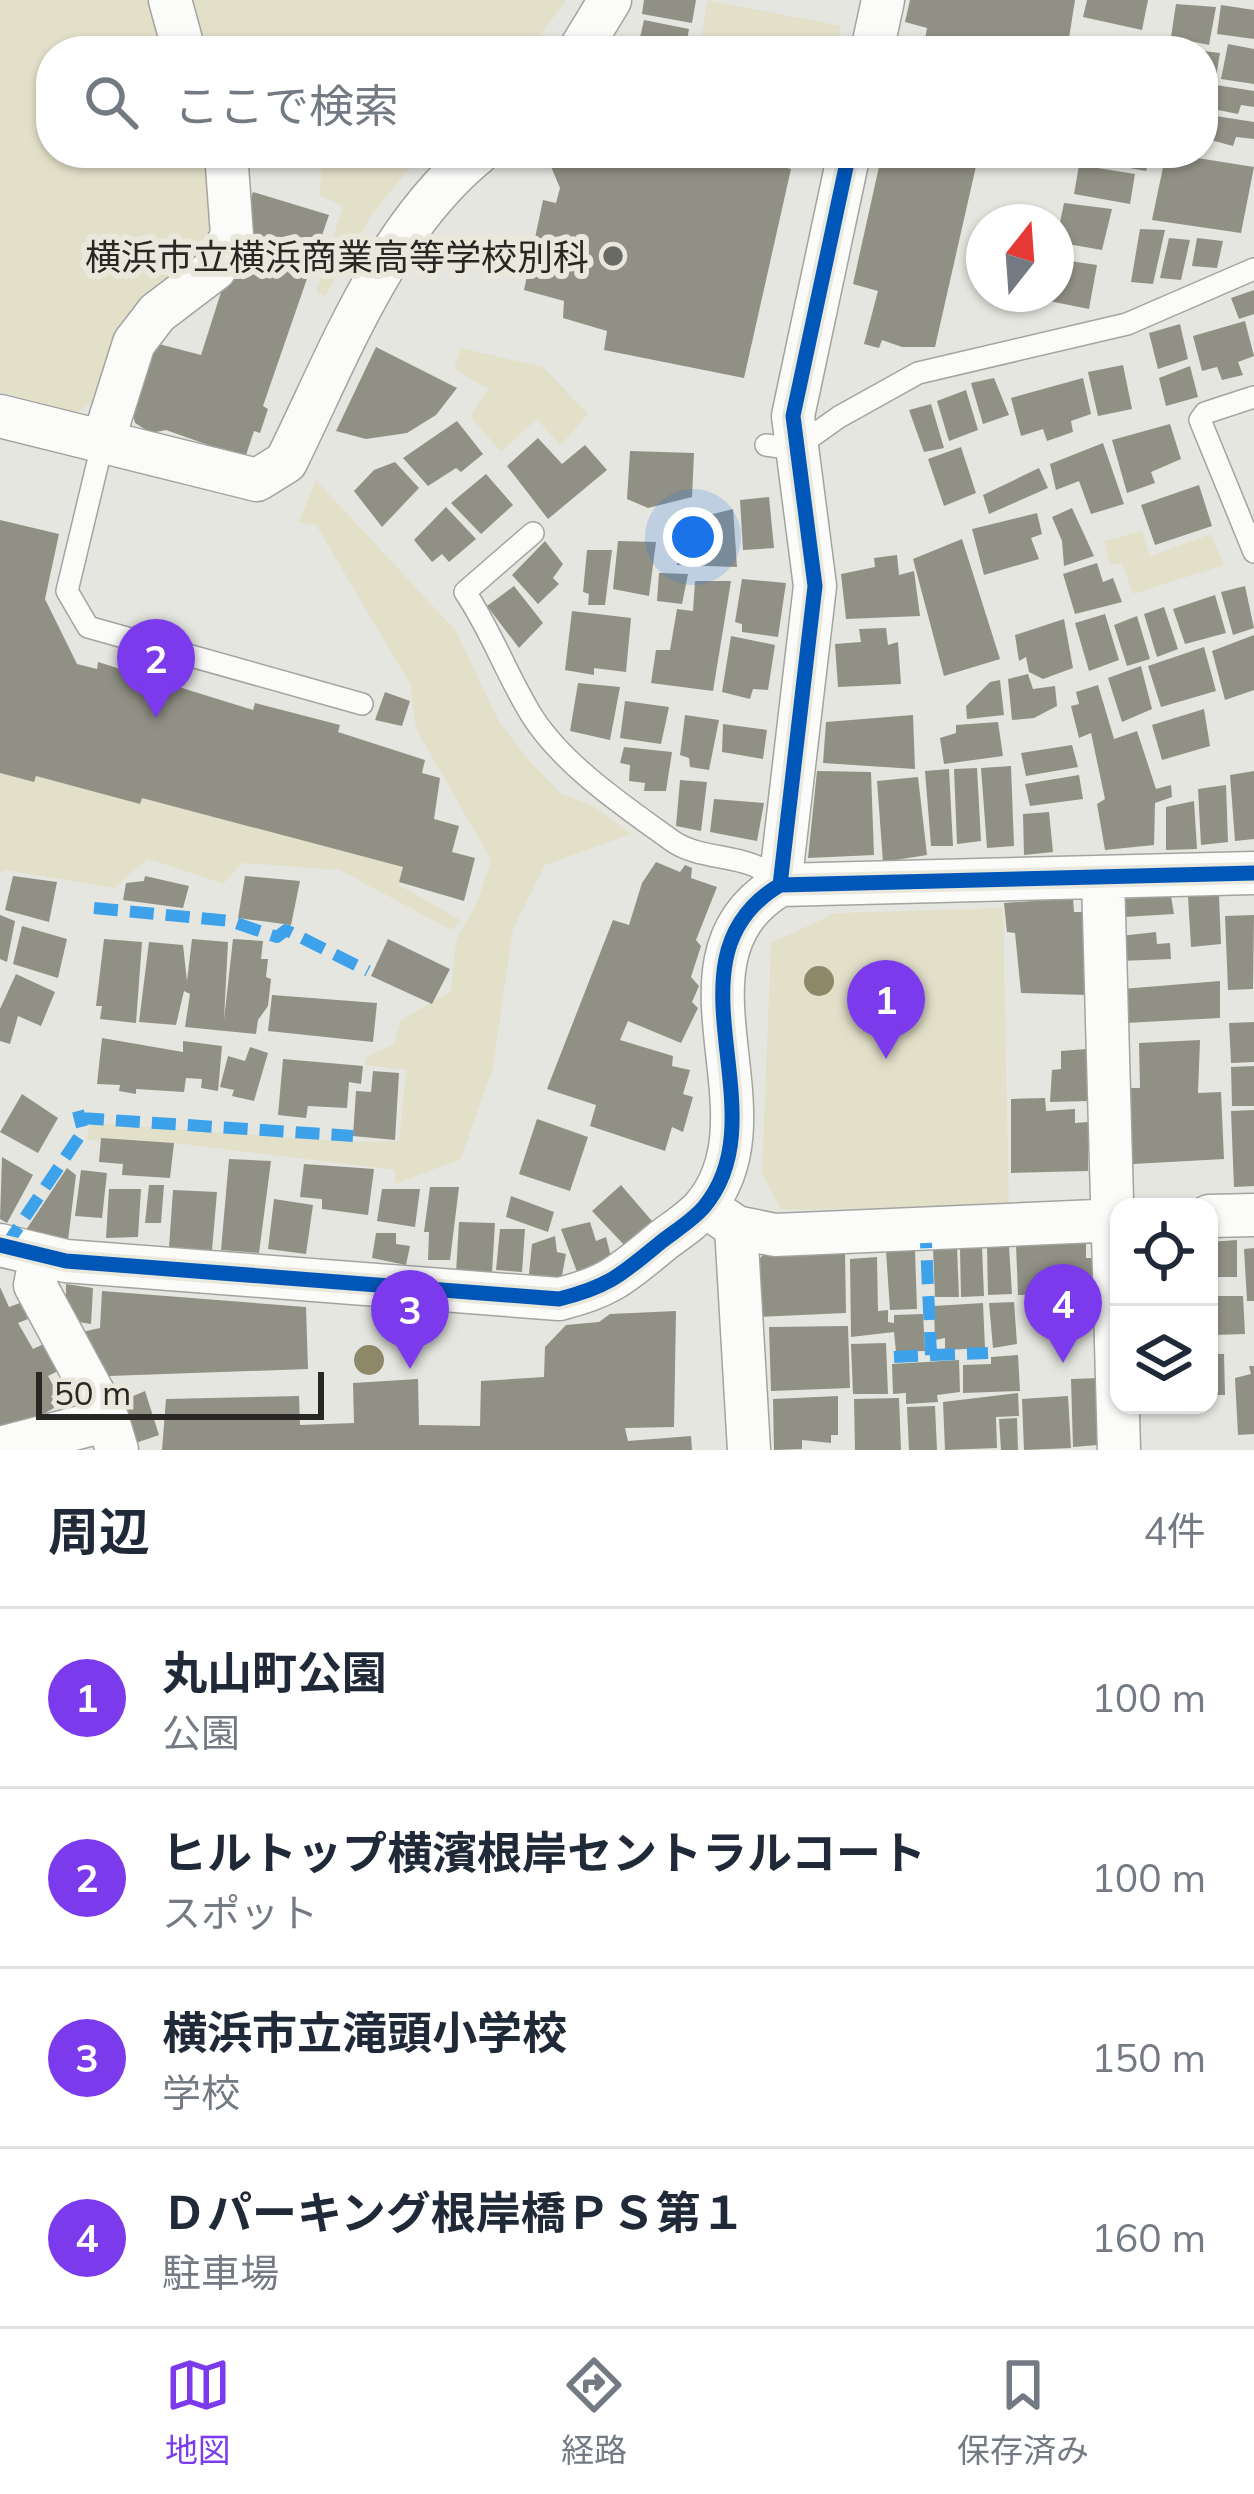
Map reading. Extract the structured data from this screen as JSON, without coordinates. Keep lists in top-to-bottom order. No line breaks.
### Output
{"places":["横浜市立横浜商業高等学校別科"],"scale_bar":"50 m","north":"top","page":{"search":"ここで検索","pins":["2","1","4","3"],"scale":"50 m","heading":["周辺","4件"],"list":[{"mark":"1","name":"丸山町公園","note":"公園","value":"100 m"},{"mark":"2","name":"ヒルトップ横濱根岸セントラルコート","note":"スポット","value":"100 m"},{"mark":"3","name":"横浜市立滝頭小学校","note":"学校","value":"150 m"},{"mark":"4","name":"Ｄパーキング根岸橋ＰＳ第１","note":"駐車場","value":"160 m"}],"nav":["地図","経路","保存済み"]}}
